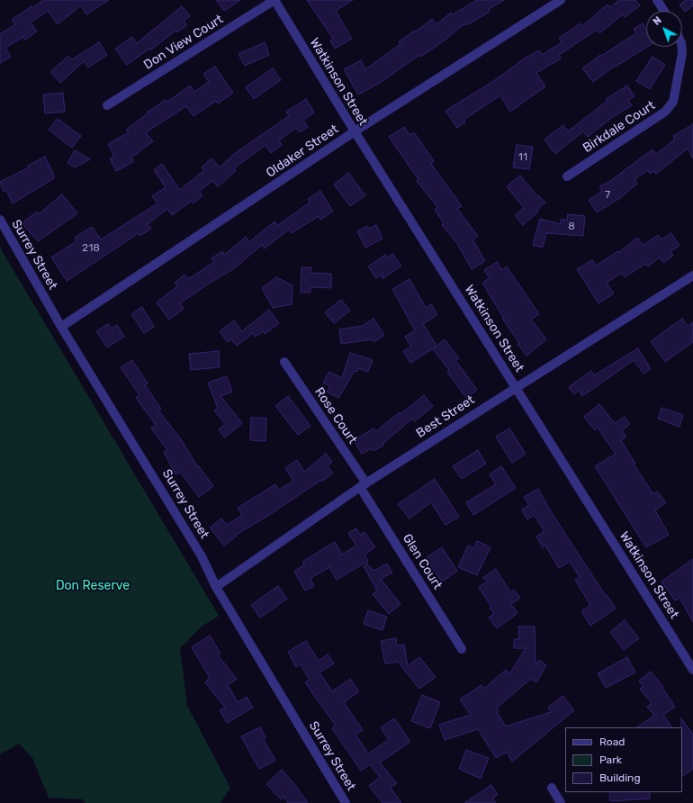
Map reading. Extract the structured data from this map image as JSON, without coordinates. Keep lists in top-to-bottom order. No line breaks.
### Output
{"streets":{"street":["Don View Court","Watkinson Street","Birkdale Court","Oldaker Street","Surrey Street","Rose Court","Best Street","Glen Court"]},"crossings":[["Don View Court","Watkinson Street"],["Watkinson Street","Oldaker Street"],["Watkinson Street","Best Street"],["Oldaker Street","Surrey Street"],["Surrey Street","Best Street"],["Rose Court","Best Street"],["Rose Court","Glen Court"],["Best Street","Glen Court"]],"parks":["Don Reserve"],"house_numbers":["11","7","8","218"],"legend":["Road","Park","Building"],"north":"top left"}
